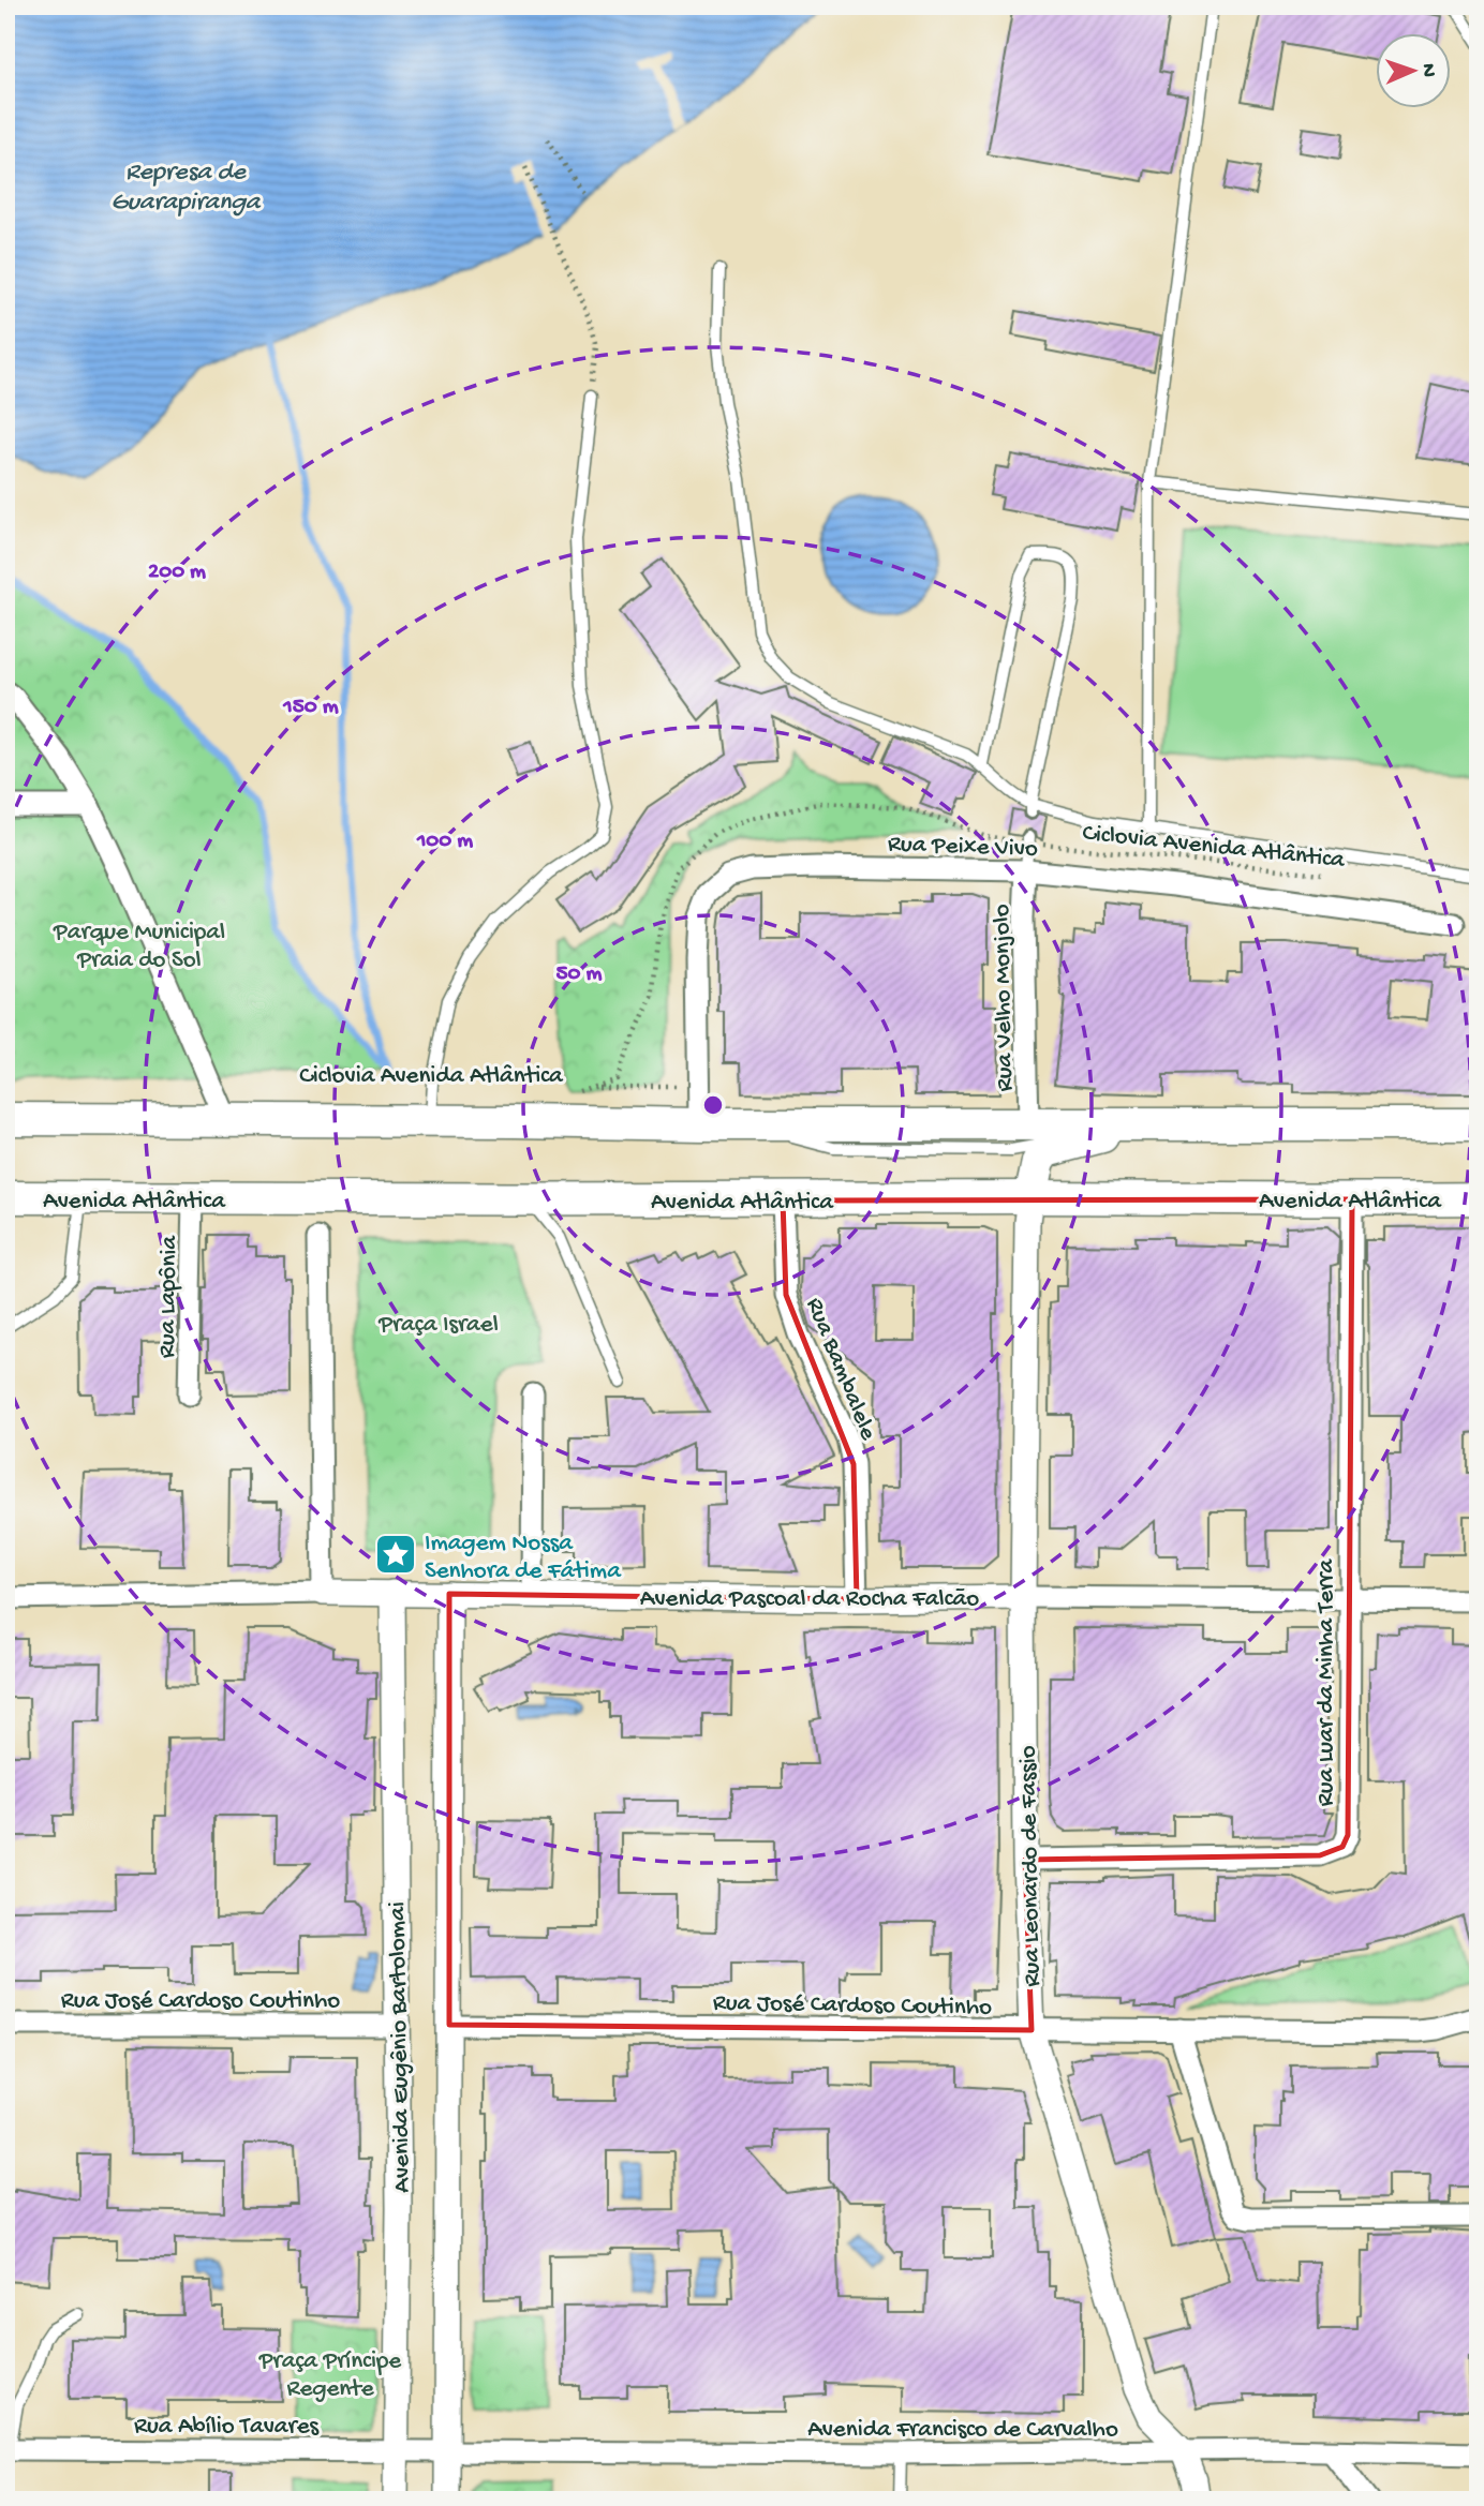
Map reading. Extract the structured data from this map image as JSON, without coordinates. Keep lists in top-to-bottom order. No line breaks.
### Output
{"streets":{"main road":["Avenida Atlântica"],"street":["Rua Peixe Vivo","Rua Velho Monjolo","Rua Lapônia","Rua Bambalele","Avenida Pascoal da Rocha Falcão","Rua Luar da Minha Terra","Rua Leonardo de Fassio","Rua José Cardoso Coutinho","Avenida Eugênio Bartolomai","Rua Abílio Tavares","Avenida Francisco de Carvalho"],"path":["Ciclovia Avenida Atlântica"]},"crossings":[["Rua Peixe Vivo","Rua Velho Monjolo"],["Avenida Atlântica","Rua Lapônia"],["Avenida Atlântica","Rua Bambalele"],["Avenida Atlântica","Rua Luar da Minha Terra"],["Avenida Atlântica","Rua Leonardo de Fassio"],["Rua Bambalele","Avenida Pascoal da Rocha Falcão"],["Avenida Pascoal da Rocha Falcão","Rua Luar da Minha Terra"],["Avenida Pascoal da Rocha Falcão","Rua Leonardo de Fassio"],["Avenida Pascoal da Rocha Falcão","Avenida Eugênio Bartolomai"],["Rua Luar da Minha Terra","Rua Leonardo de Fassio"],["Rua Leonardo de Fassio","Rua José Cardoso Coutinho"],["Rua Leonardo de Fassio","Avenida Francisco de Carvalho"],["Rua José Cardoso Coutinho","Avenida Eugênio Bartolomai"],["Avenida Eugênio Bartolomai","Rua Abílio Tavares"],["Avenida Eugênio Bartolomai","Avenida Francisco de Carvalho"],["Rua Abílio Tavares","Avenida Francisco de Carvalho"]],"water":["Represa de Guarapiranga"],"parks":["Parque Municipal Praia do Sol","Praça Israel","Praça Príncipe Regente"],"places":{"place":["Imagem Nossa Senhora de Fátima"]},"north":"right","rings":["200 m","150 m","100 m","50 m"]}
